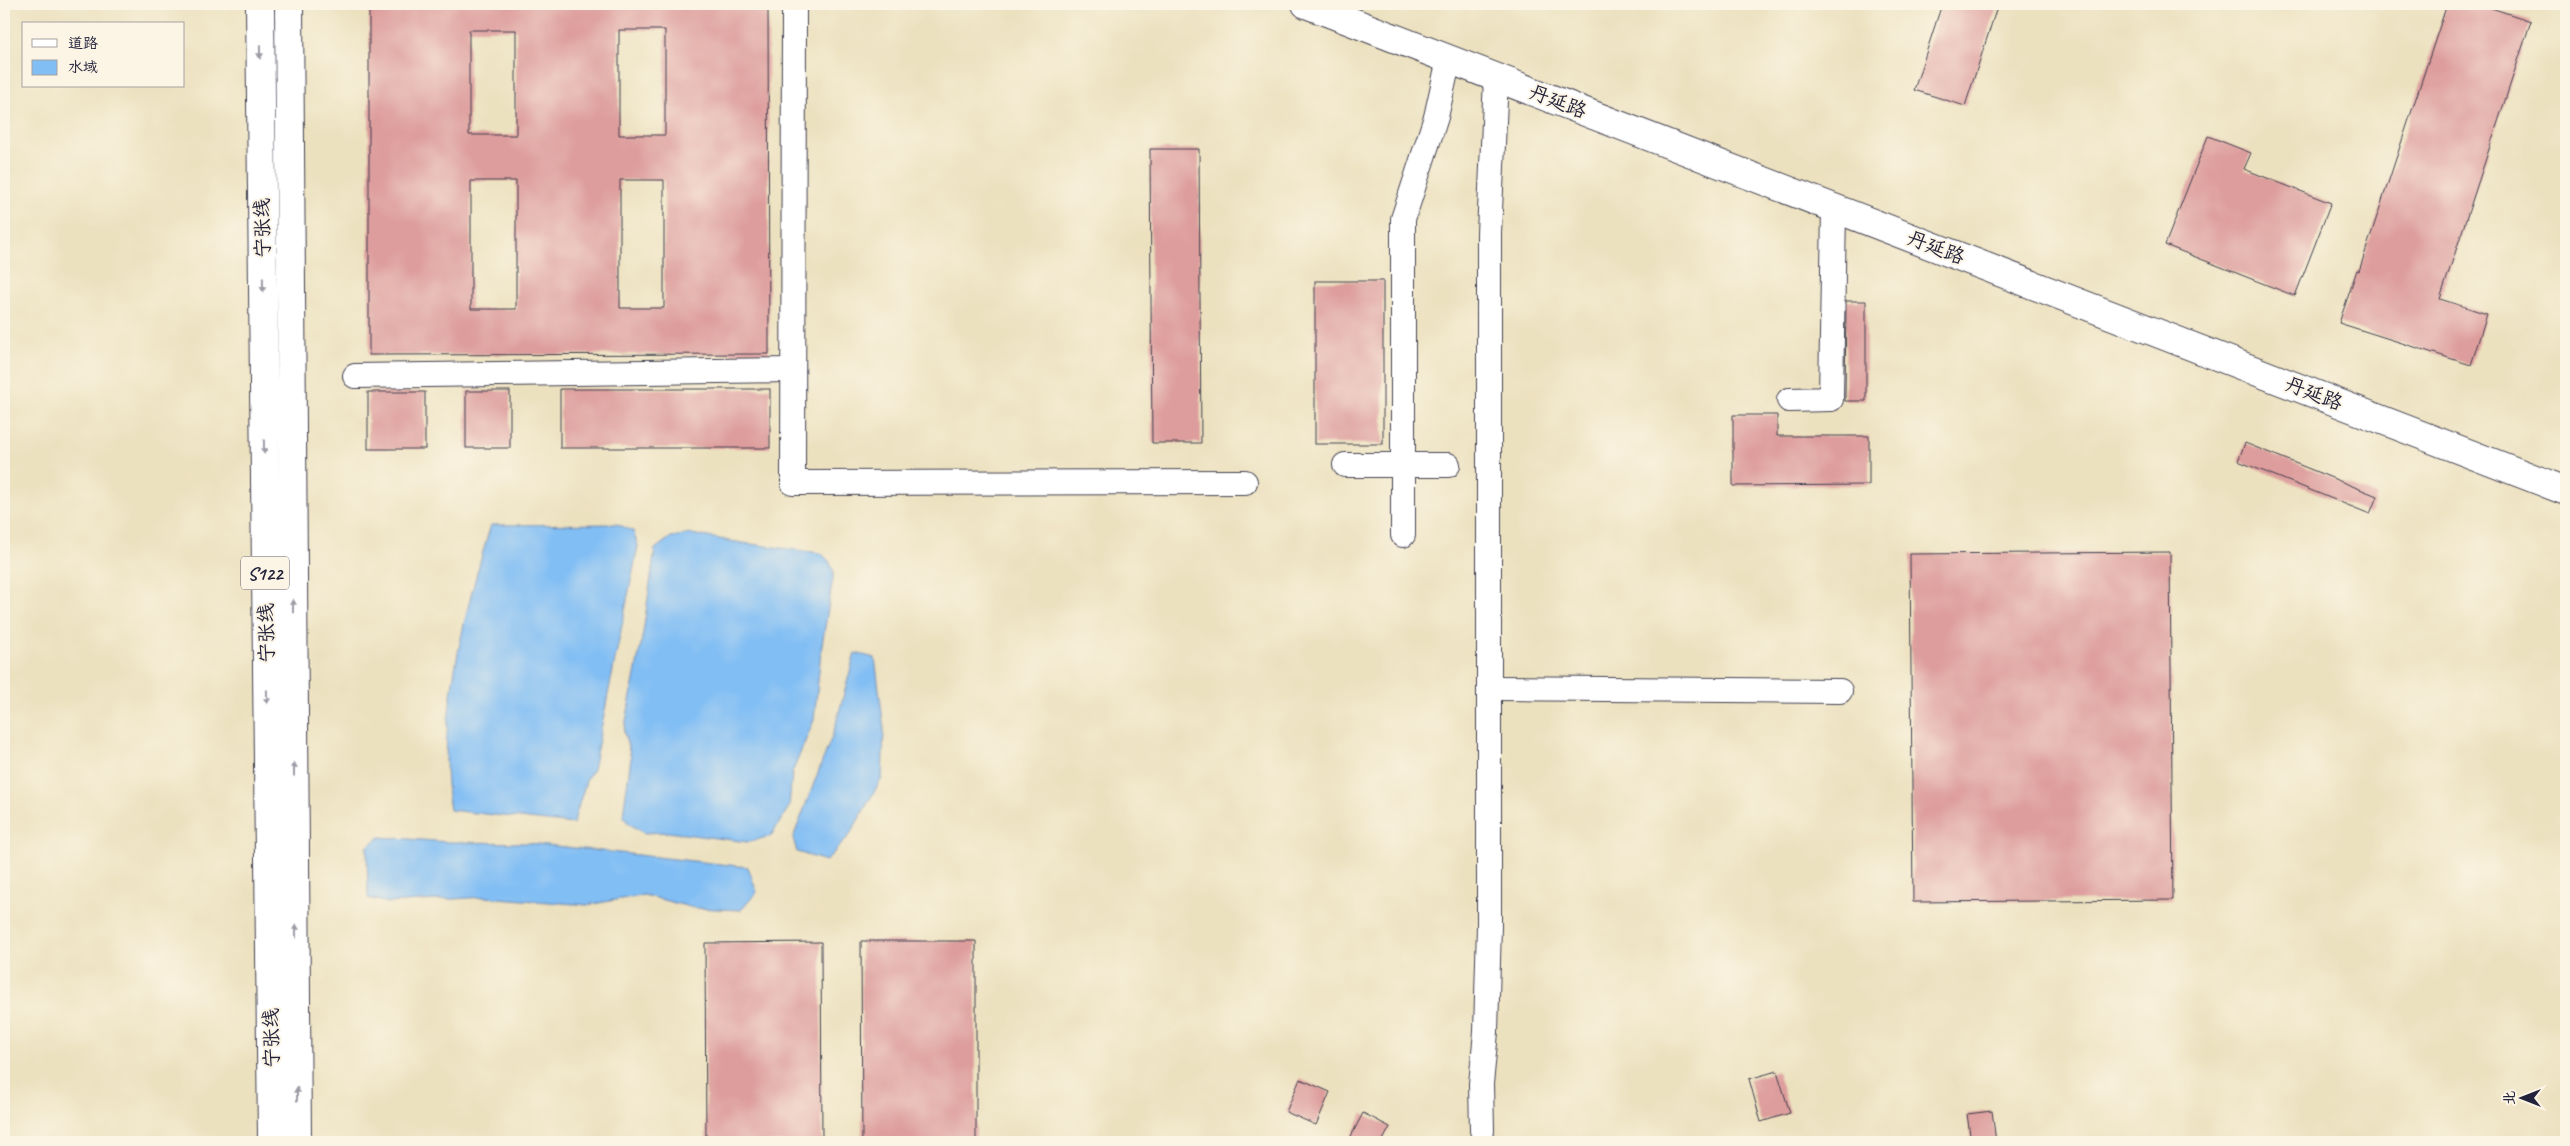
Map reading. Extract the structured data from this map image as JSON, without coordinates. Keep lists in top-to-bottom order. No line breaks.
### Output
{"streets":{"main road":["丹延路","宁张线","S122"]},"legend":["道路","水域"],"north":"left"}
